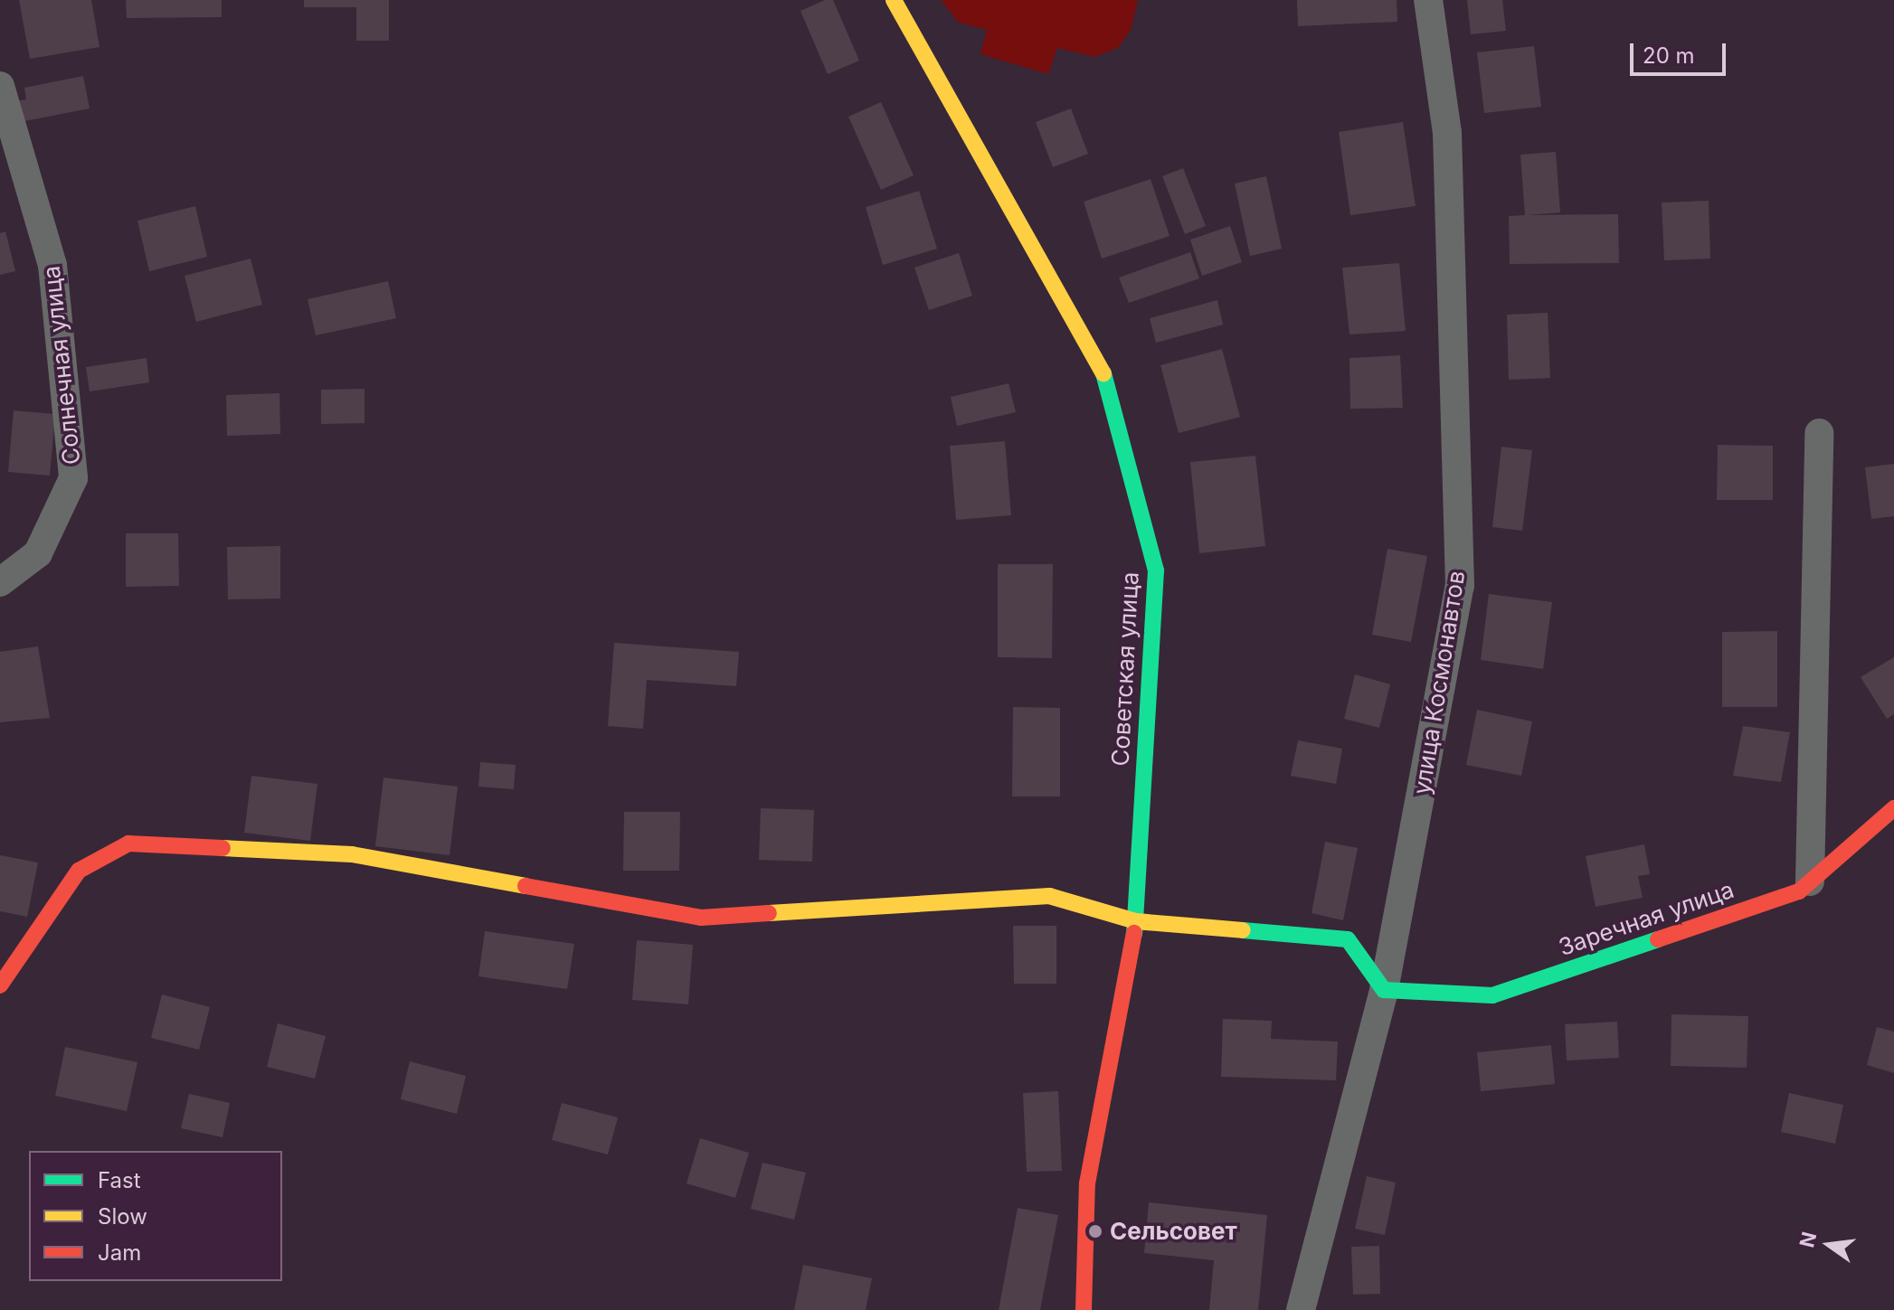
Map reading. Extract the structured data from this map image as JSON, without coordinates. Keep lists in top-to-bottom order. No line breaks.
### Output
{"streets":{"street":["Солнечная улица","Советская улица","улица Космонавтов","Заречная улица"]},"crossings":[["улица Космонавтов","Заречная улица"]],"places":["Сельсовет"],"legend":["Fast","Slow","Jam"],"scale_bar":"20 m","north":"left"}
